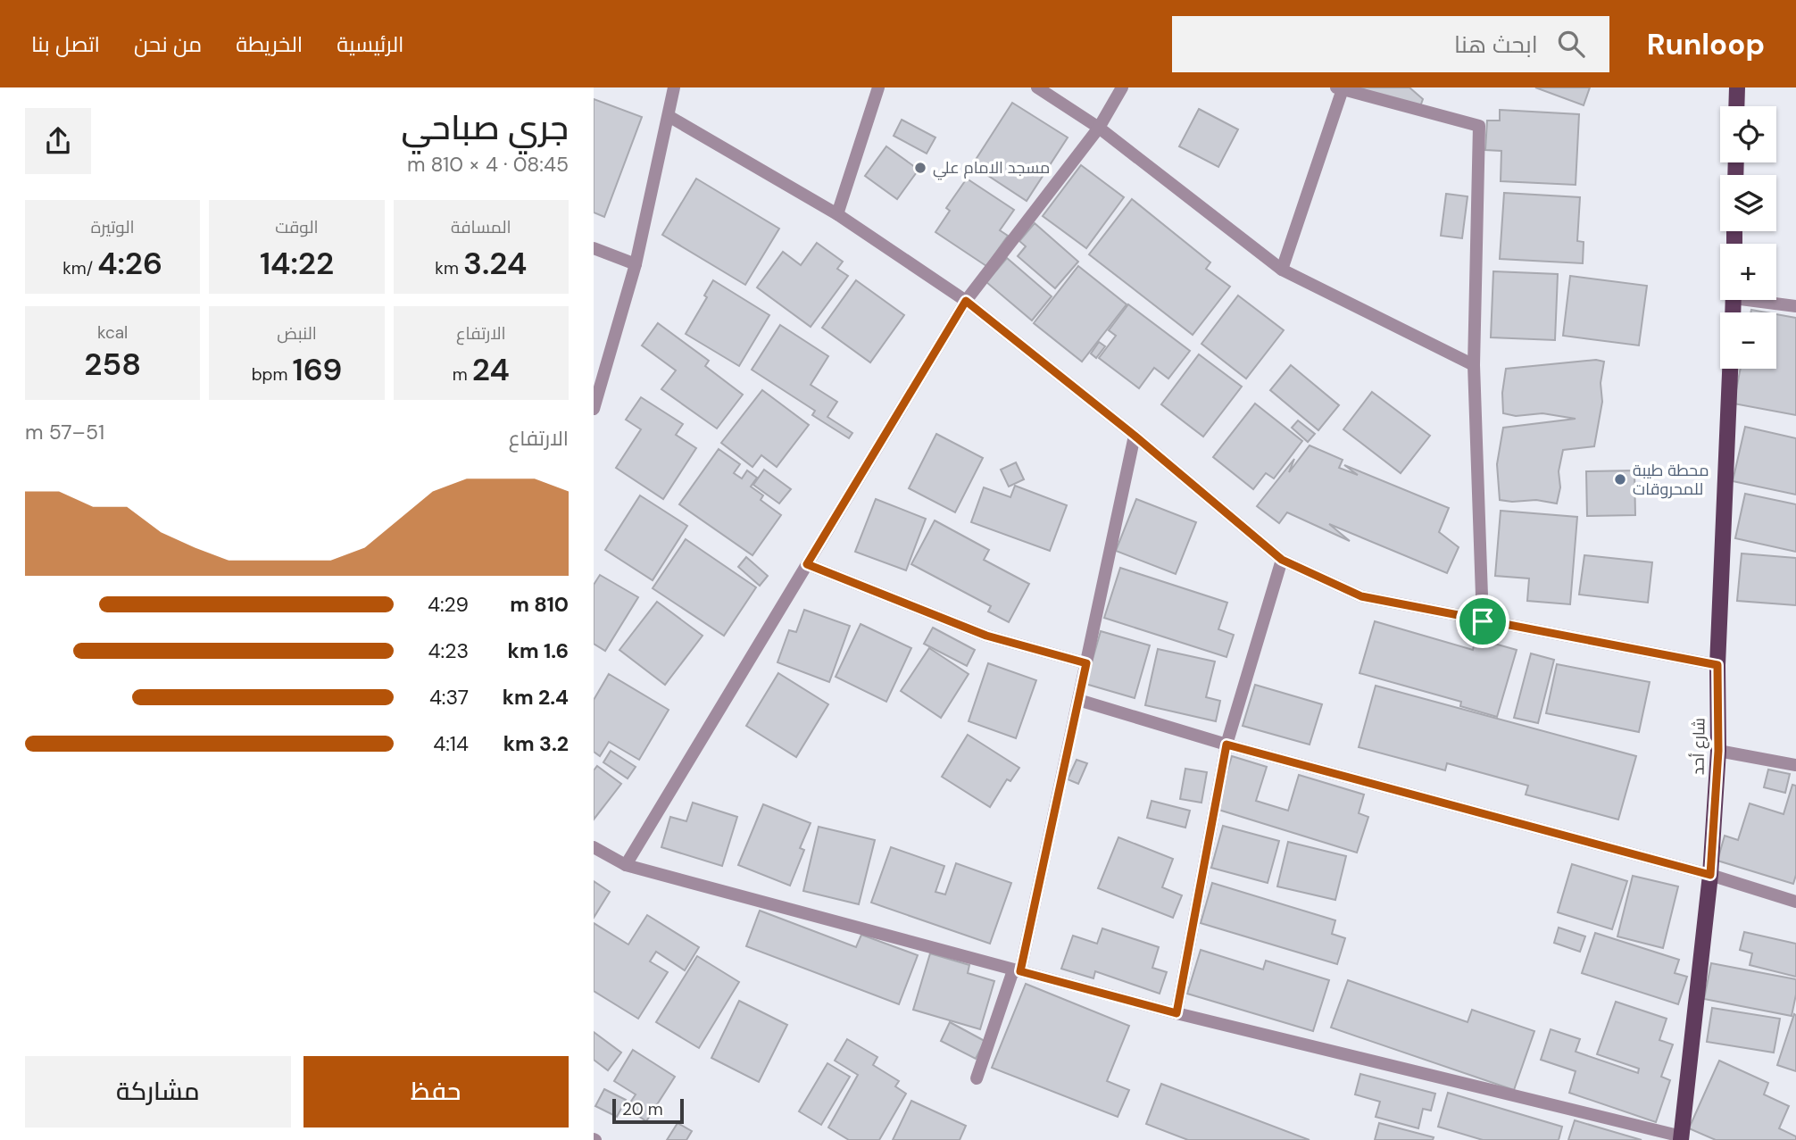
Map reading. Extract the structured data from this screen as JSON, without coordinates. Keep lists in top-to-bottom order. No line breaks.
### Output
{"streets":{"main road":["شارع أحد"]},"places":["مسجد الامام علي","محطة طيبة للمحروقات"],"scale_bar":"20 m","page":{"header":"Runloop","search":"ابحث هنا","nav":["الرئيسية","الخريطة","من نحن","اتصل بنا"],"heading":["جري صباحي","08:45 · 4 × 810 m"],"map_buttons":["+","−"],"stats":[["المسافة","3.24 km"],["الوقت","14:22"],["الوتيرة","4:26 /km"],["الارتفاع","24 m"],["النبض","169 bpm"],["kcal","258"]],"chart":["الارتفاع","51–57 m"],"list":[{"name":"810 m","note":"4:29"},{"name":"1.6 km","note":"4:23"},{"name":"2.4 km","note":"4:37"},{"name":"3.2 km","note":"4:14"}],"buttons":["حفظ","مشاركة"],"scale":"20 m"}}
